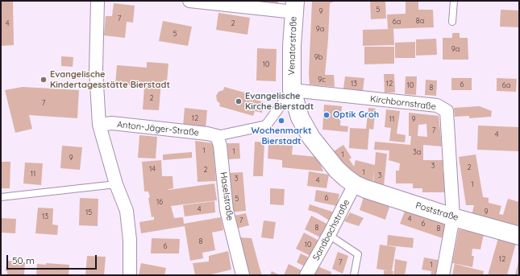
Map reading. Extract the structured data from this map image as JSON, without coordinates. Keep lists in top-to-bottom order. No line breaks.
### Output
{"streets":{"main road":["Venatorstraße","Poststraße"],"street":["Kirchbornstraße","Anton-Jäger-Straße","Haselstraße","Sandbachstraße"]},"crossings":[["Venatorstraße","Kirchbornstraße"],["Venatorstraße","Poststraße"],["Venatorstraße","Sandbachstraße"],["Kirchbornstraße","Poststraße"],["Anton-Jäger-Straße","Haselstraße"],["Poststraße","Sandbachstraße"]],"places":["Evangelische Kindertagesstätte Bierstadt","Evangelische Kirche Bierstadt","Optik Groh","Wochenmarkt Bierstadt"],"house_numbers":["5","9","7","8a","6a","4","2","9a","5","9a","9b","10","9c","13","12","6","10","6a","8","2","7","12","11","9","7","4","1","1","3a","1","9","3","2","14","2","1","11","3","3","4","1","6","5","16","4","9","15","13","4","7","6","8","8","8","10","6","12","7","1"],"scale_bar":"50 m"}
